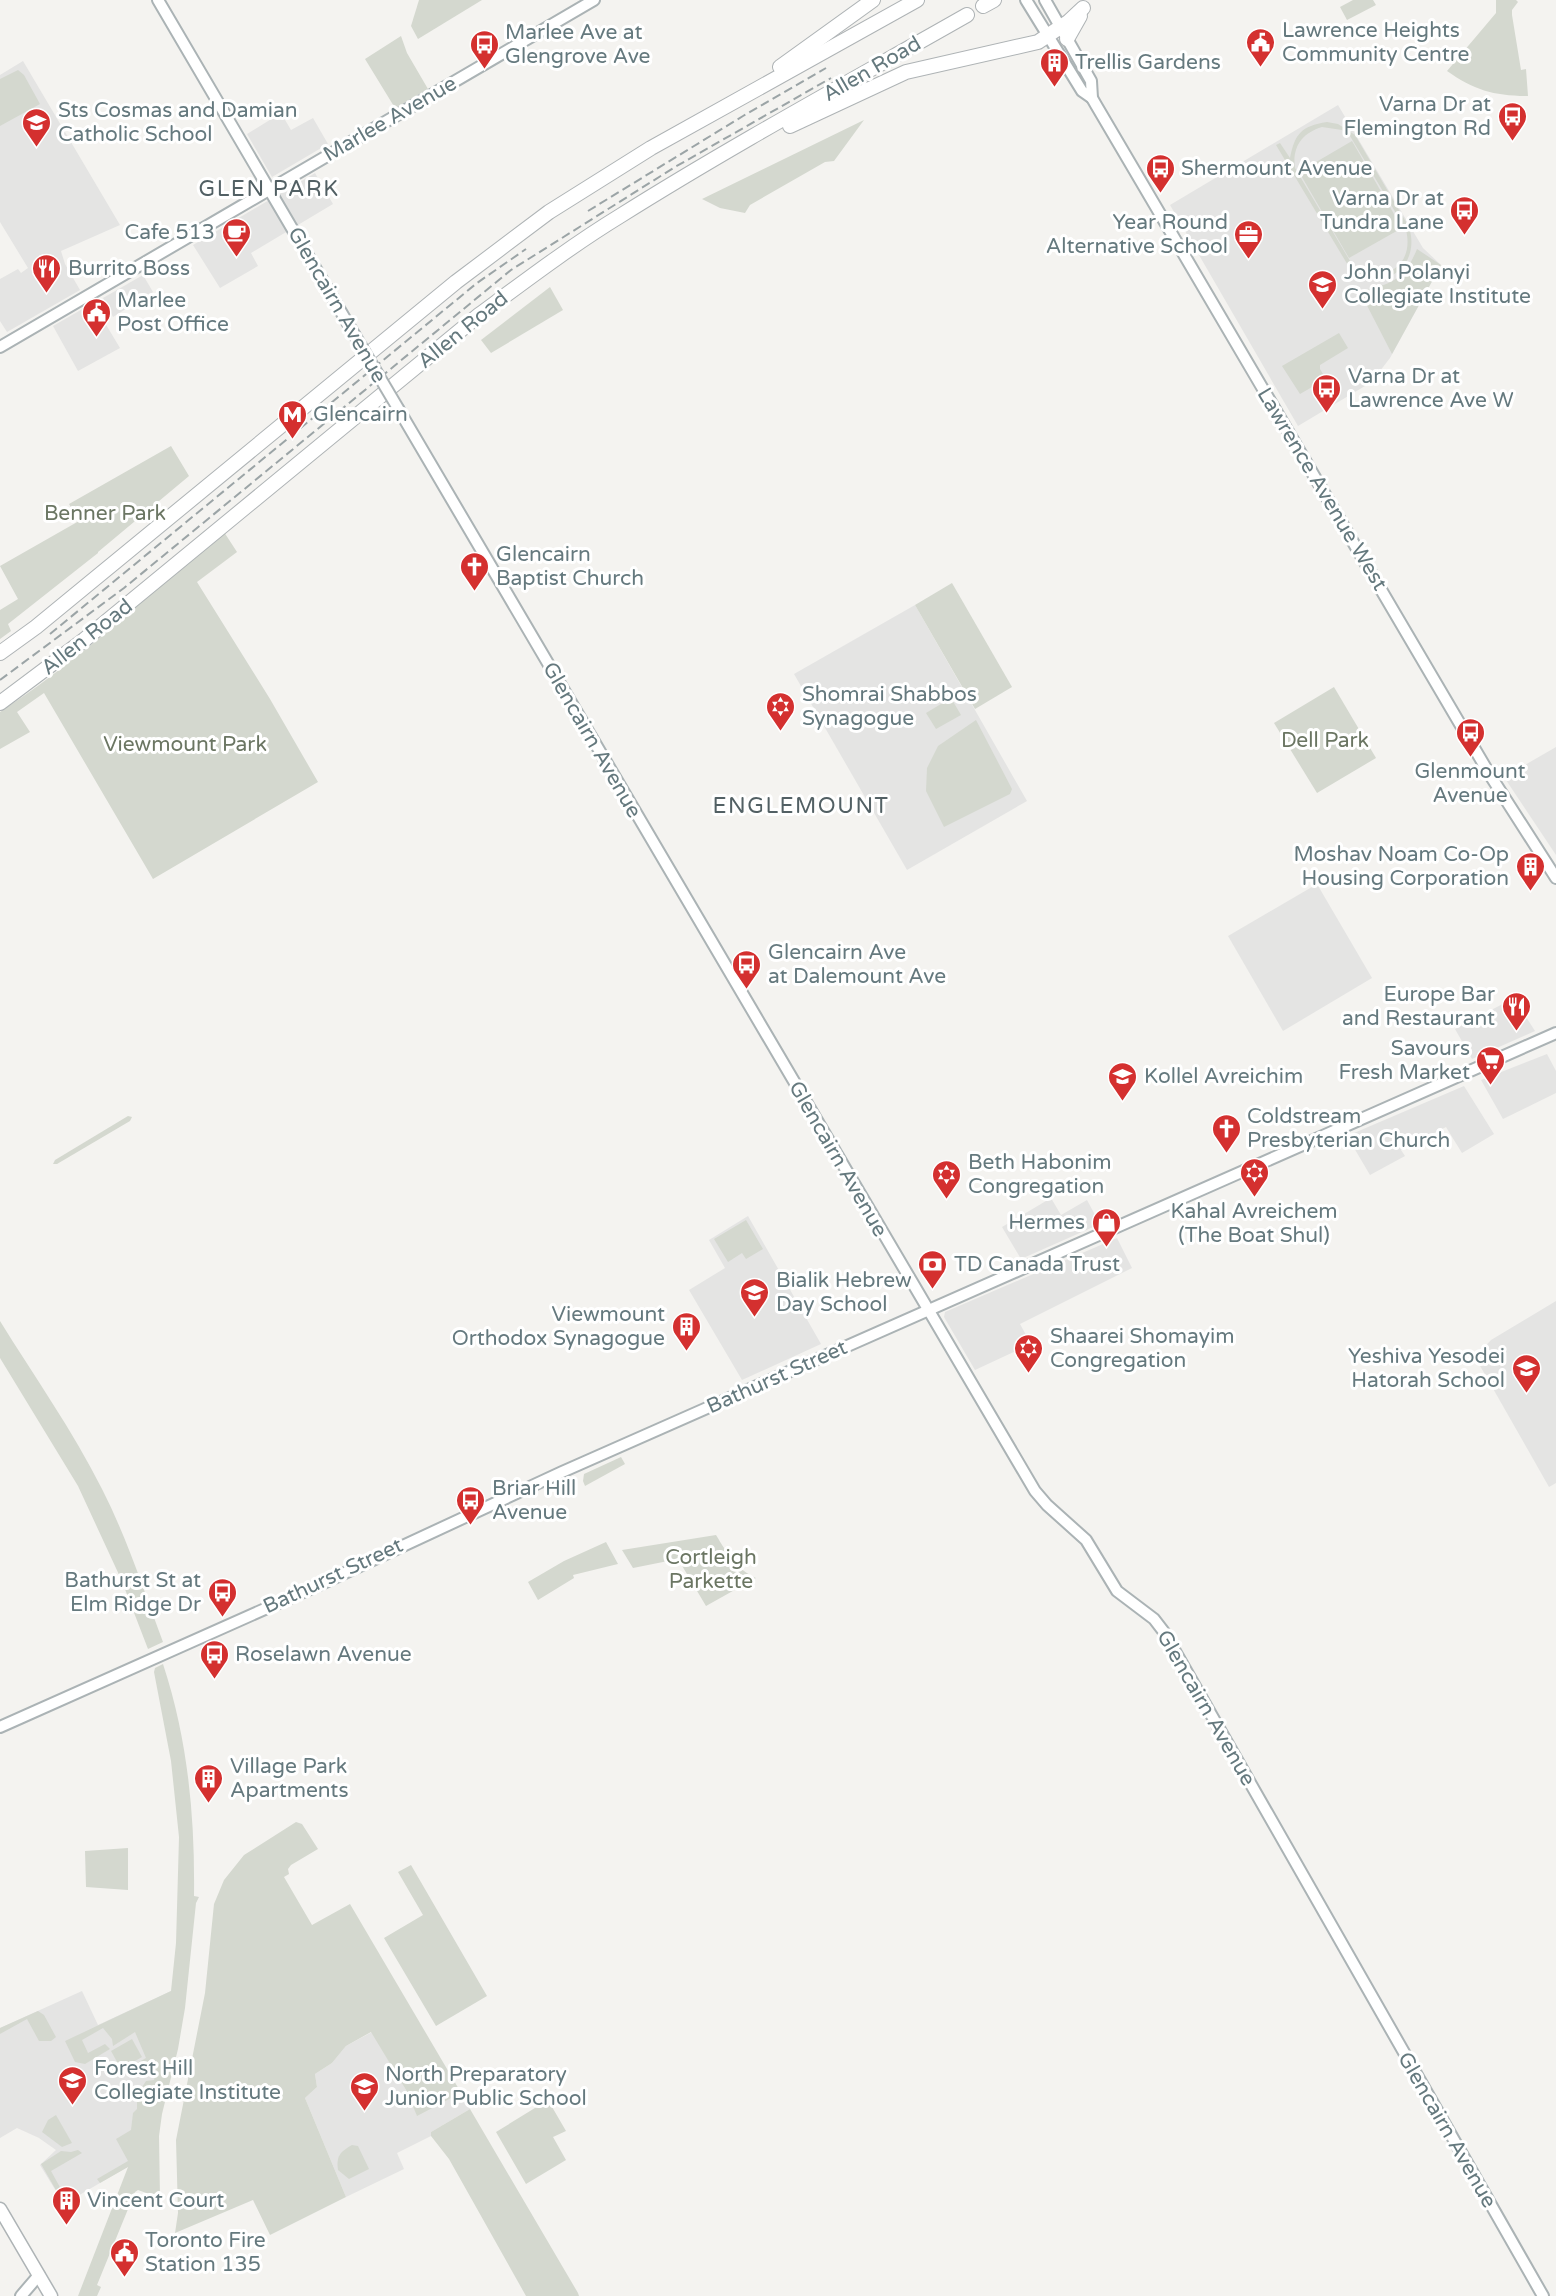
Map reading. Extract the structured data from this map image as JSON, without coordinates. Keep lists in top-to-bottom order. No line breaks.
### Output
{"streets":{"highway":["Allen Road"],"street":["Marlee Avenue","Glencairn Avenue","Lawrence Avenue West","Bathurst Street"]},"crossings":[["Marlee Avenue","Glencairn Avenue"],["Glencairn Avenue","Bathurst Street"]],"districts":["GLEN PARK","ENGLEMOUNT"],"parks":["Benner Park","Dell Park","Viewmount Park","Cortleigh Parkette"],"places":{"public building":["Lawrence Heights Community Centre","Marlee Post Office","Toronto Fire Station 135"],"bus stop":["Marlee Ave at Glengrove Ave","Varna Dr at Flemington Rd","Shermount Avenue","Varna Dr at Tundra Lane","Varna Dr at Lawrence Ave W","Glenmount Avenue","Glencairn Ave at Dalemount Ave","Briar Hill Avenue","Bathurst St at Elm Ridge Dr","Roselawn Avenue"],"building":["Trellis Gardens","Moshav Noam Co-Op Housing Corporation","Viewmount Orthodox Synagogue","Village Park Apartments","Vincent Court"],"school or university":["Sts Cosmas and Damian Catholic School","John Polanyi Collegiate Institute","Kollel Avreichim","Bialik Hebrew Day School","Yeshiva Yesodei Hatorah School","Forest Hill Collegiate Institute","North Preparatory Junior Public School"],"cafe":["Cafe 513"],"office":["Year Round Alternative School"],"restaurant":["Burrito Boss","Europe Bar and Restaurant"],"metro station":["Glencairn"],"church":["Glencairn Baptist Church","Coldstream Presbyterian Church"],"synagogue":["Shomrai Shabbos Synagogue","Kahal Avreichem (The Boat Shul)","Beth Habonim Congregation","Shaarei Shomayim Congregation"],"supermarket":["Savours Fresh Market"],"shop":["Hermes"],"bank":["TD Canada Trust"]}}
